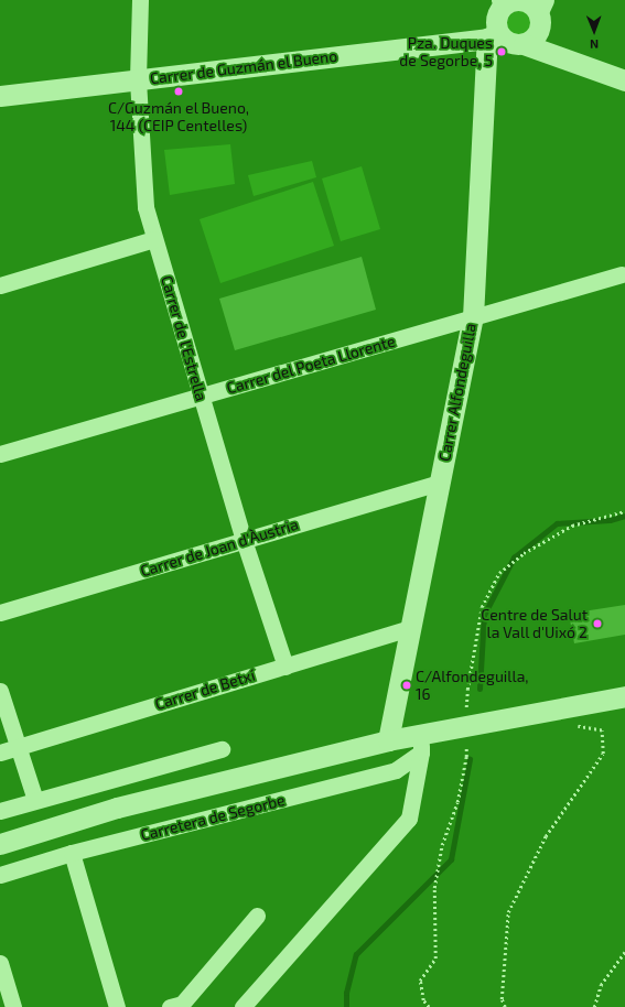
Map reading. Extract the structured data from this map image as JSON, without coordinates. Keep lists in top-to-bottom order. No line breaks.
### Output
{"streets":{"street":["Carrer de Guzmán el Bueno","Carrer de l'Estrella","Carrer del Poeta Llorente","Carrer Alfondeguilla","Carrer de Joan d'Àustria","Carrer de Betxí","Carretera de Segorbe"]},"crossings":[["Carrer de Guzmán el Bueno","Carrer de l'Estrella"],["Carrer de Guzmán el Bueno","Carrer Alfondeguilla"],["Carrer de l'Estrella","Carrer del Poeta Llorente"],["Carrer de l'Estrella","Carrer de Joan d'Àustria"],["Carrer de l'Estrella","Carrer de Betxí"],["Carrer del Poeta Llorente","Carrer Alfondeguilla"],["Carrer Alfondeguilla","Carrer de Joan d'Àustria"],["Carrer Alfondeguilla","Carrer de Betxí"]],"places":["Pza. Duques de Segorbe, 5","C/Guzmán el Bueno, 144 (CEIP Centelles)","Centre de Salut la Vall d'Uixó 2","C/Alfondeguilla, 16"],"north":"bottom"}
